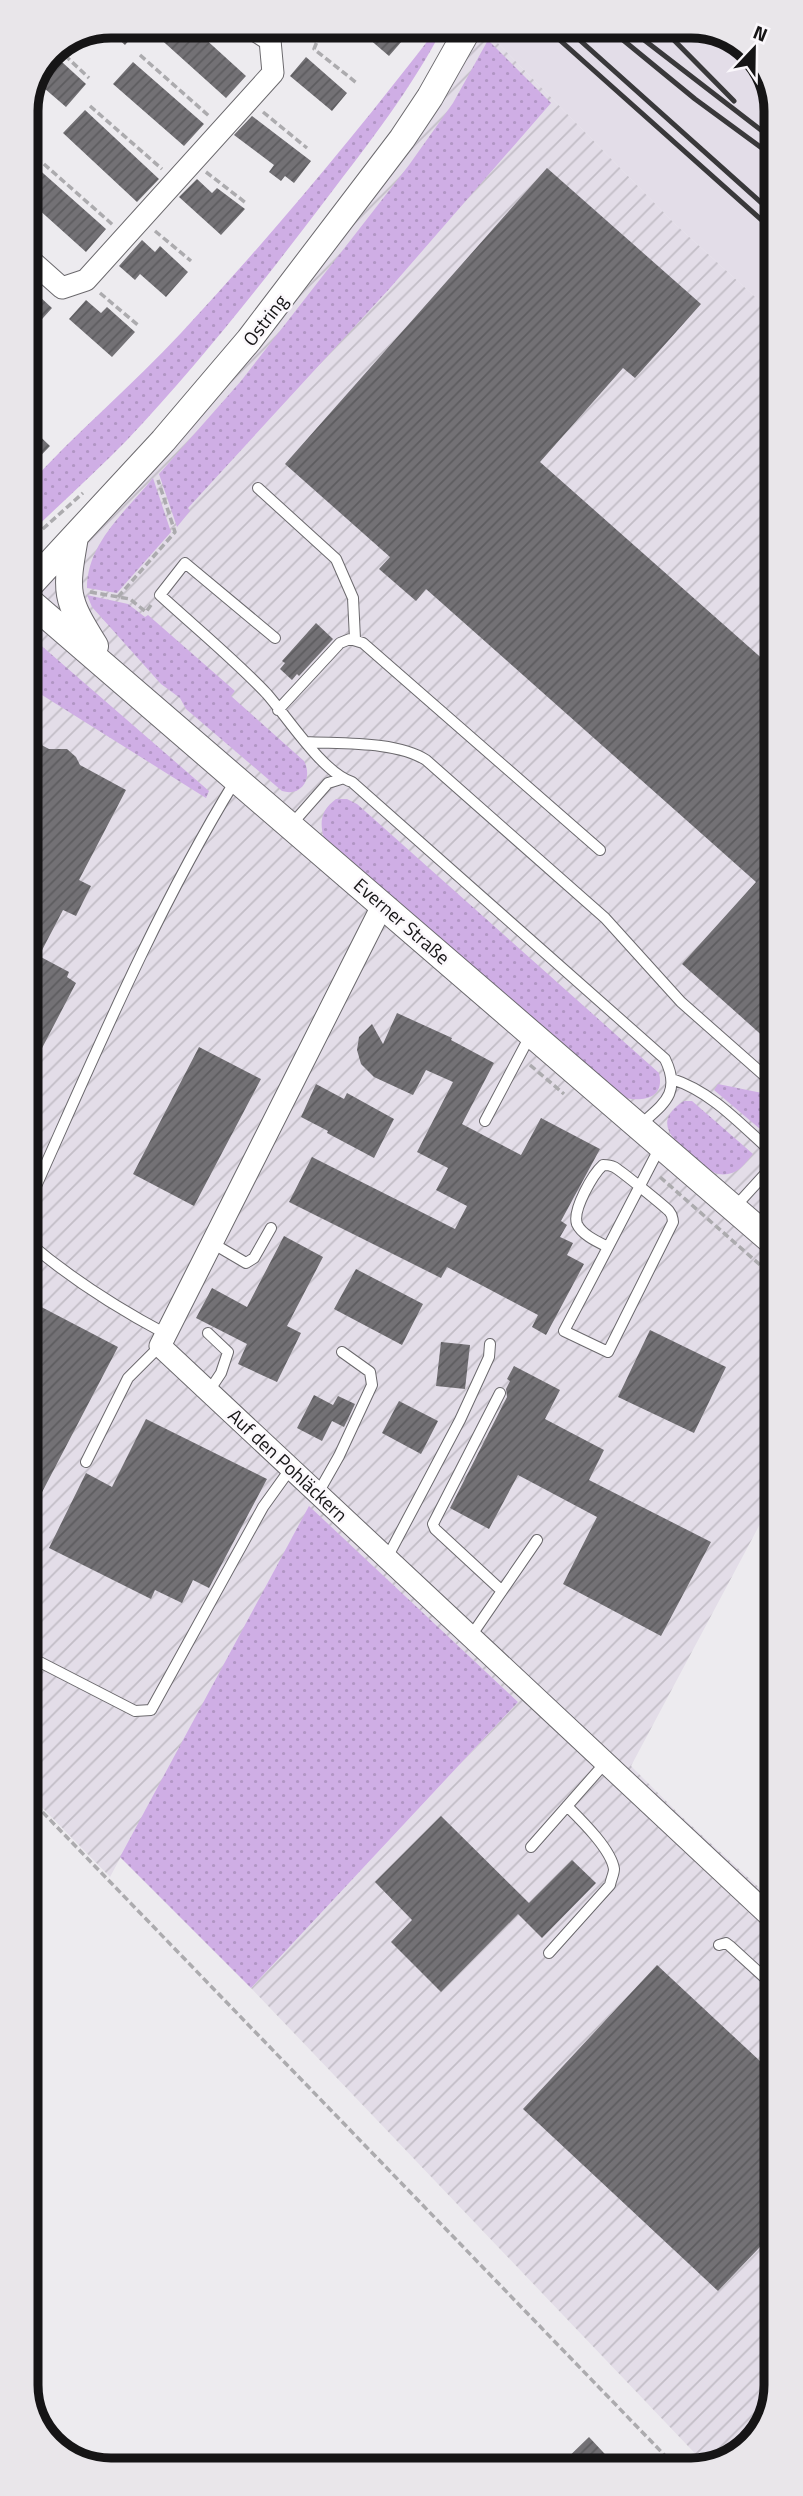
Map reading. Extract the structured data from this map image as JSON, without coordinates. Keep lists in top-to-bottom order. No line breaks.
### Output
{"streets":{"street":["Ostring","Everner Straße","Auf den Pohläckern"]},"north":"top"}
